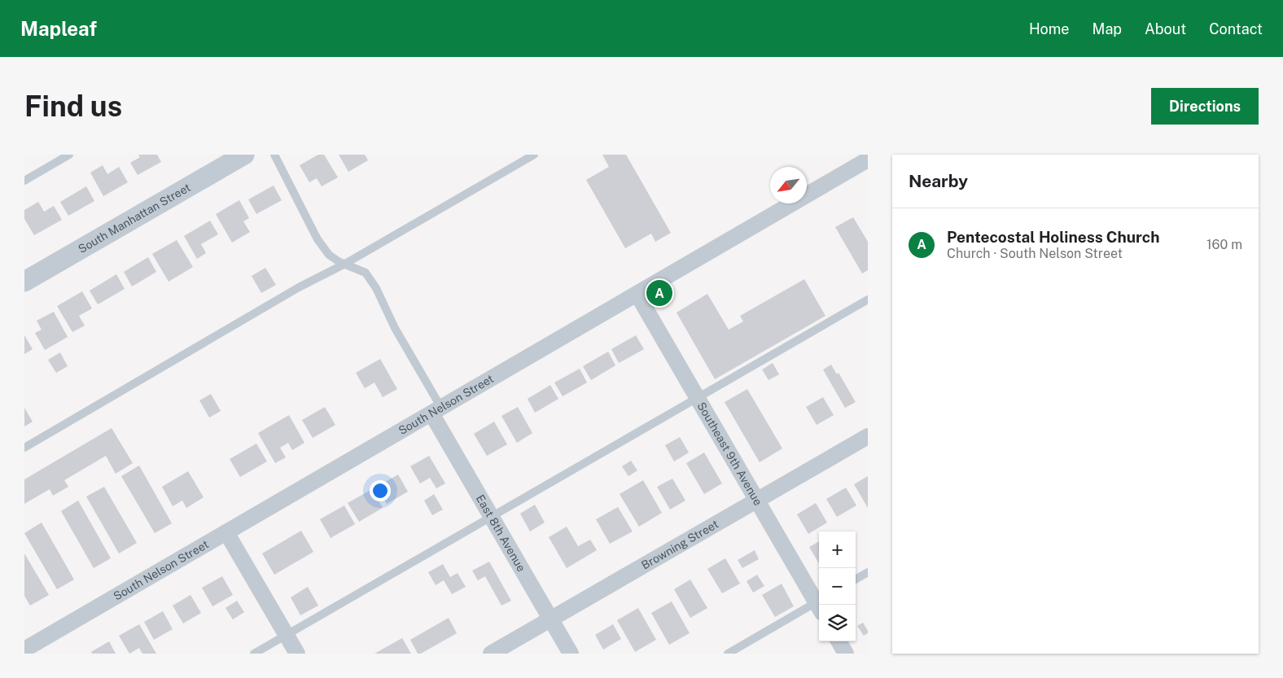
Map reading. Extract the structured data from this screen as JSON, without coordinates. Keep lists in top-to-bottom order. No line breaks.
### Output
{"streets":{"street":["South Manhattan Street","South Nelson Street","Southeast 9th Avenue","East 8th Avenue","Browning Street"]},"crossings":[["South Nelson Street","Southeast 9th Avenue"],["South Nelson Street","East 8th Avenue"],["Southeast 9th Avenue","Browning Street"],["East 8th Avenue","Browning Street"]],"north":"bottom left","page":{"header":"Mapleaf","nav":["Home","Map","About","Contact"],"buttons":"Directions","title":"Find us","heading":"Nearby","list":[{"mark":"A","name":"Pentecostal Holiness Church","note":"Church · South Nelson Street","value":"160 m"}],"pins":"A","map_buttons":["+","−"]}}
